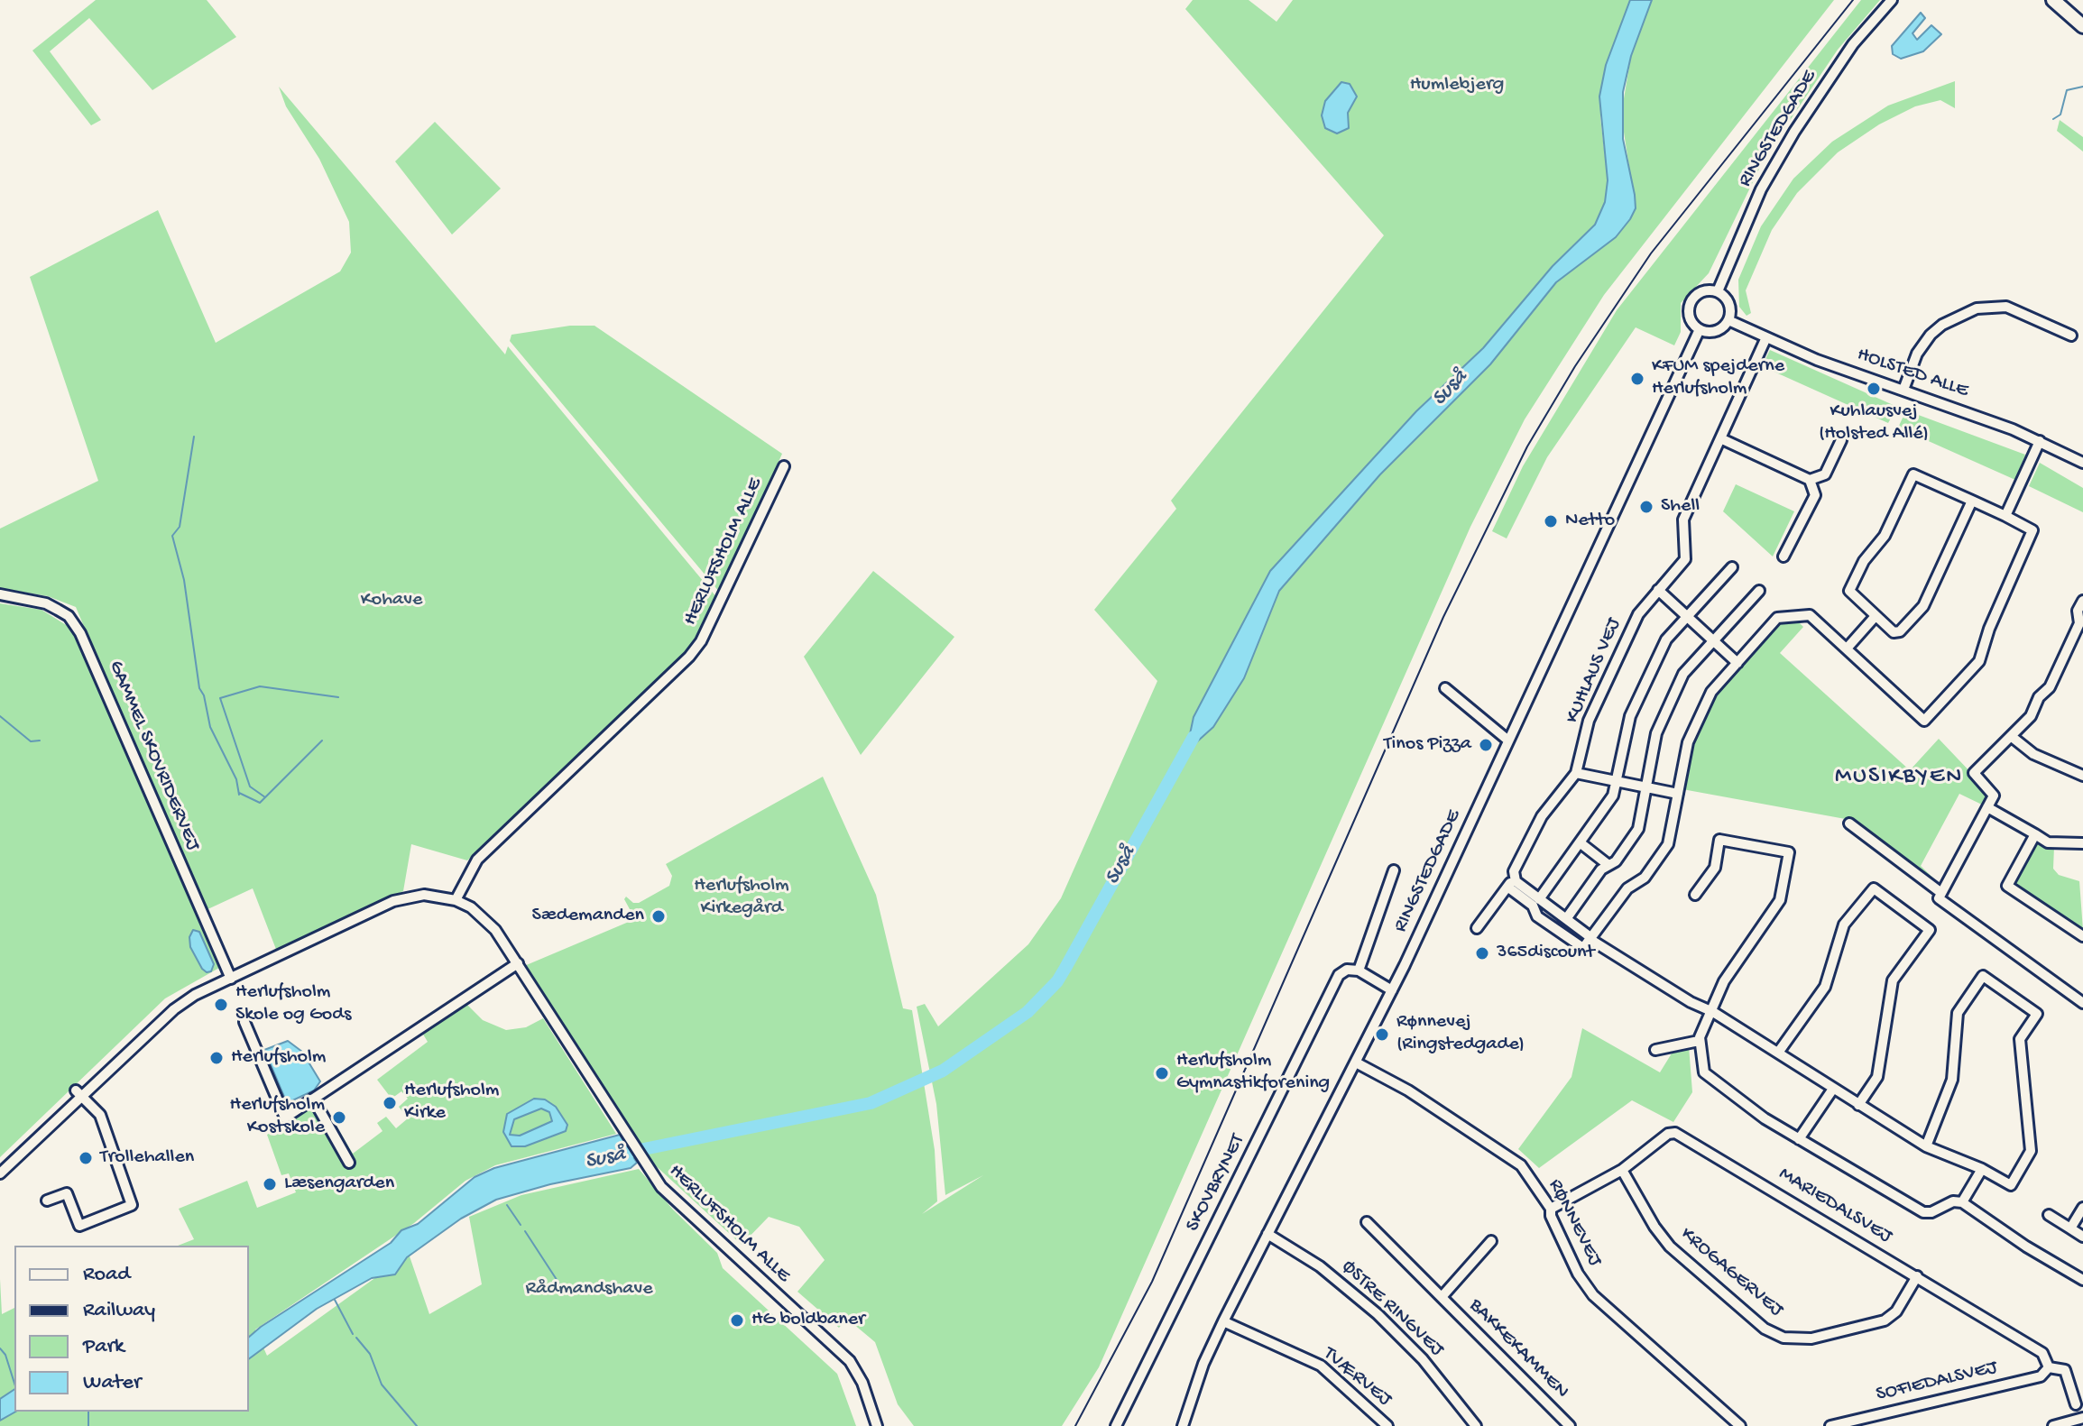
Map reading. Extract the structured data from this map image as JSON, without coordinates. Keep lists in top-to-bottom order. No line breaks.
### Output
{"streets":{"street":["RINGSTEDGADE","HOLSTED ALLE","HERLUFSHOLM ALLE","KUHLAUS VEJ","GAMMEL SKOVRIDERVEJ","SKOVBRYNET","MARIEDALSVEJ","RØNNEVEJ","KROGAGERVEJ","ØSTRE RINGVEJ","BAKKEKAMMEN","TVÆRVEJ","SOFIEDALSVEJ"]},"crossings":[["RINGSTEDGADE","HOLSTED ALLE"],["RINGSTEDGADE","RØNNEVEJ"],["RINGSTEDGADE","ØSTRE RINGVEJ"],["RINGSTEDGADE","TVÆRVEJ"],["HOLSTED ALLE","KUHLAUS VEJ"],["HERLUFSHOLM ALLE","GAMMEL SKOVRIDERVEJ"],["MARIEDALSVEJ","RØNNEVEJ"],["MARIEDALSVEJ","KROGAGERVEJ"],["MARIEDALSVEJ","SOFIEDALSVEJ"]],"districts":["MUSIKBYEN"],"water":["Suså"],"parks":["Humlebjerg","Kohave","Herlufsholm Kirkegård","Rådmandshave"],"places":["KFUM spejderne Herlufsholm","Kuhlausvej (Holsted Allé)","Shell","Netto","Tinos Pizza","Sædemanden","365discount","Herlufsholm Skole og Gods","Rønnevej (Ringstedgade)","Herlufsholm","Herlufsholm Gymnastikforening","Herlufsholm Kirke","Herlufsholm Kostskole","Trollehallen","Læsengarden","HG boldbaner"],"legend":["Road","Railway","Park","Water"]}
